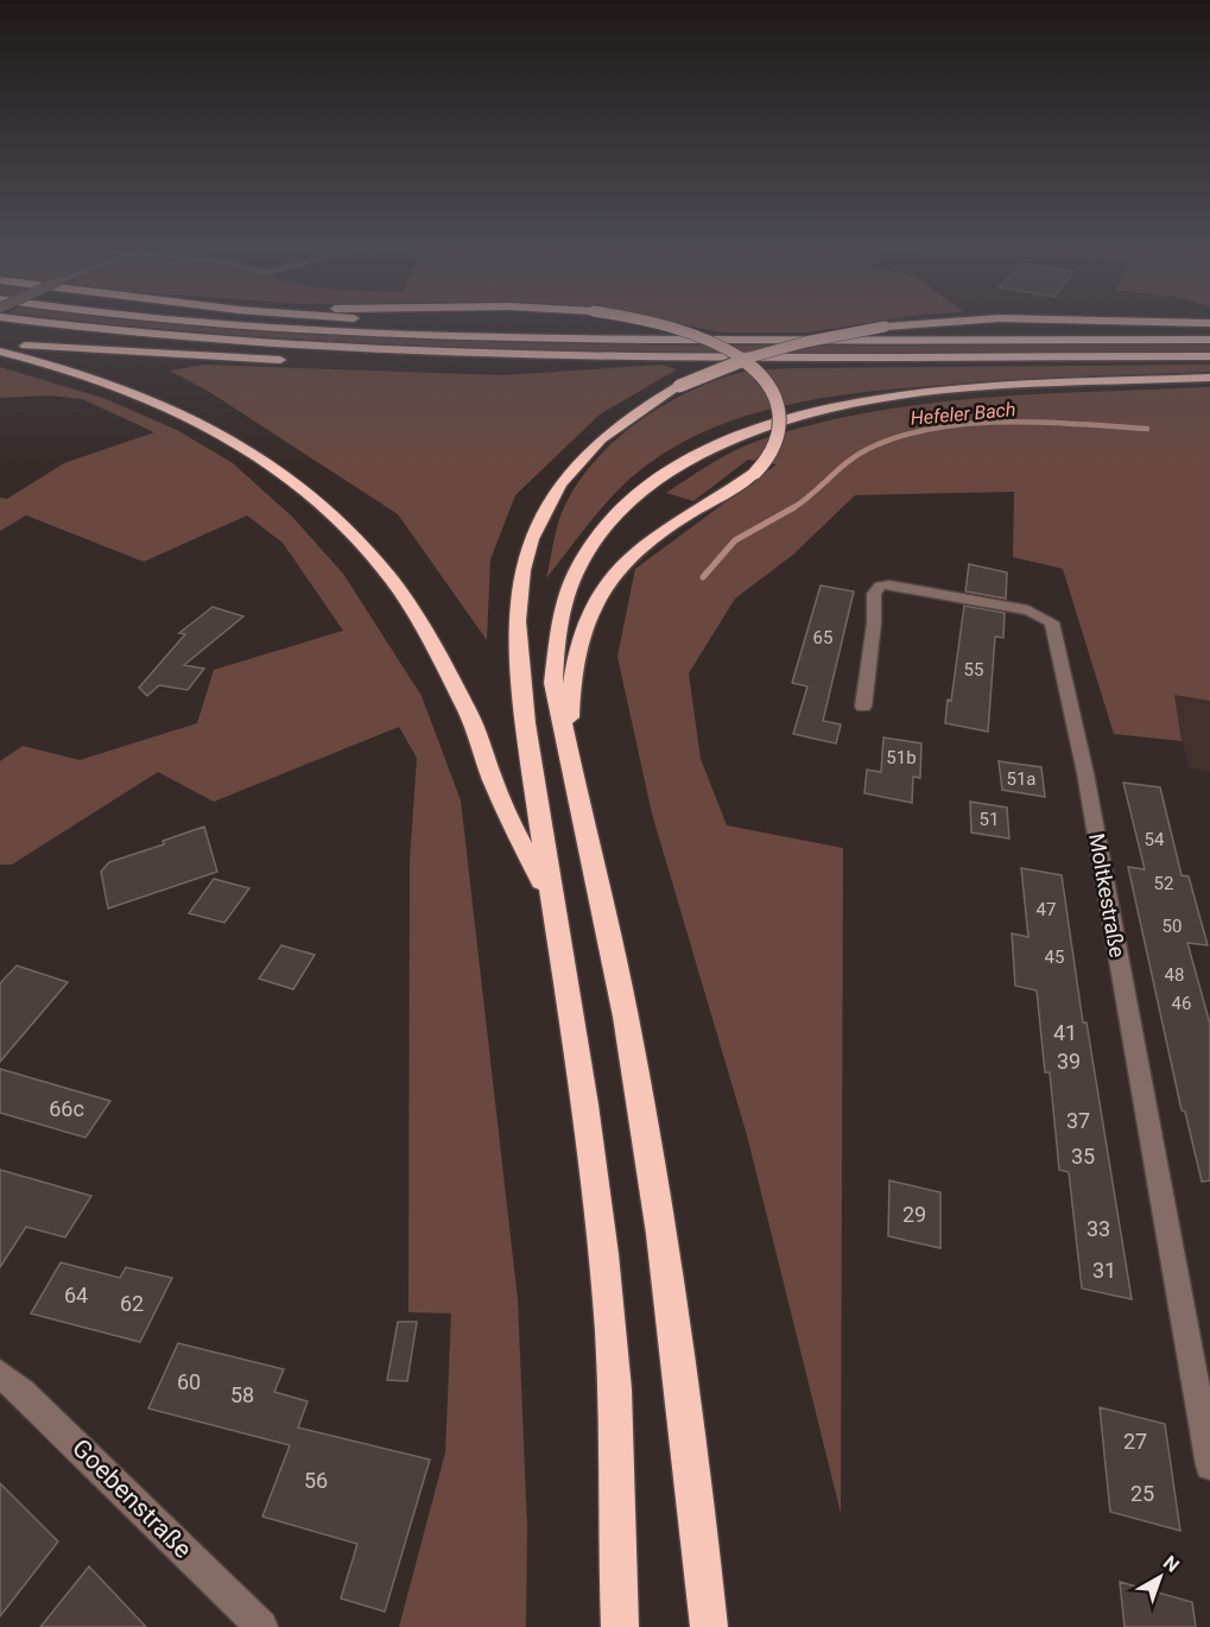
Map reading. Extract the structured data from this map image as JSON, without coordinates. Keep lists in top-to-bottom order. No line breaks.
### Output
{"streets":{"street":["Moltkestraße","Goebenstraße"]},"water":["Hefeler Bach"],"house_numbers":["65","55","51b","51a","51","54","52","47","50","45","48","46","41","39","66c","37","35","29","33","31","64","62","60","58","27","56","25"],"north":"top right"}
